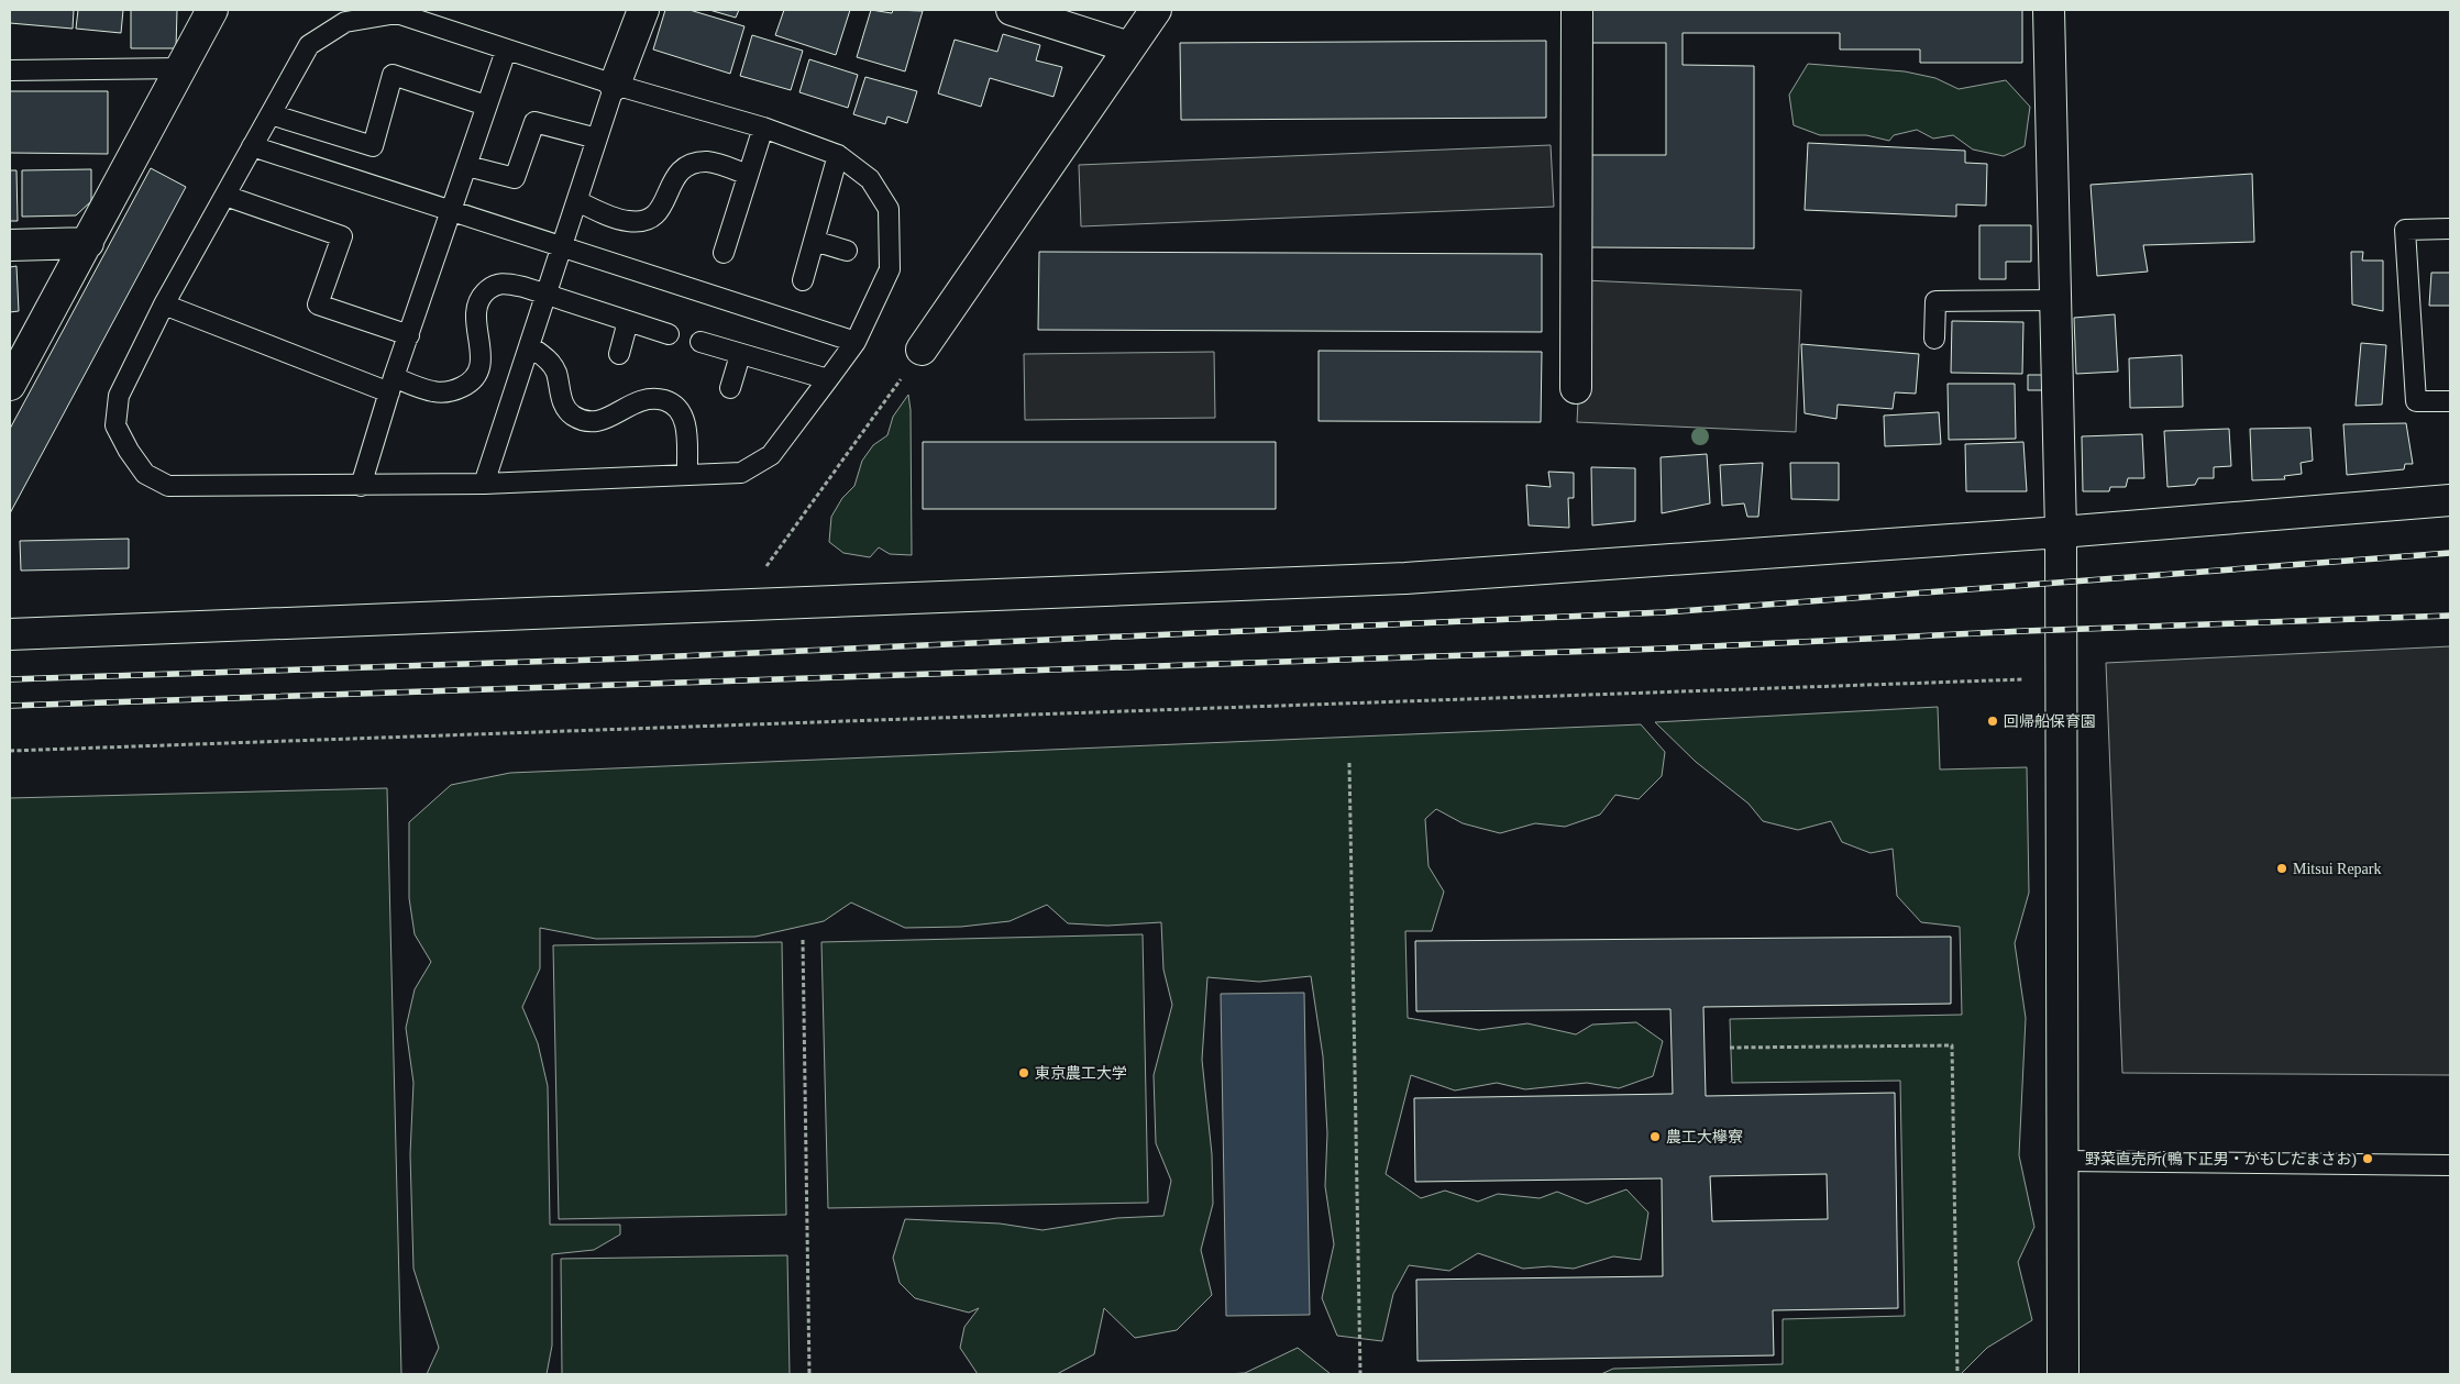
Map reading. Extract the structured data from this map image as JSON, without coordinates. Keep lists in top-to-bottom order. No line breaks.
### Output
{"places":["回帰船保育園","Mitsui Repark","東京農工大学","農工大欅寮","野菜直売所(鴨下正男・かもしたまさお)"]}
